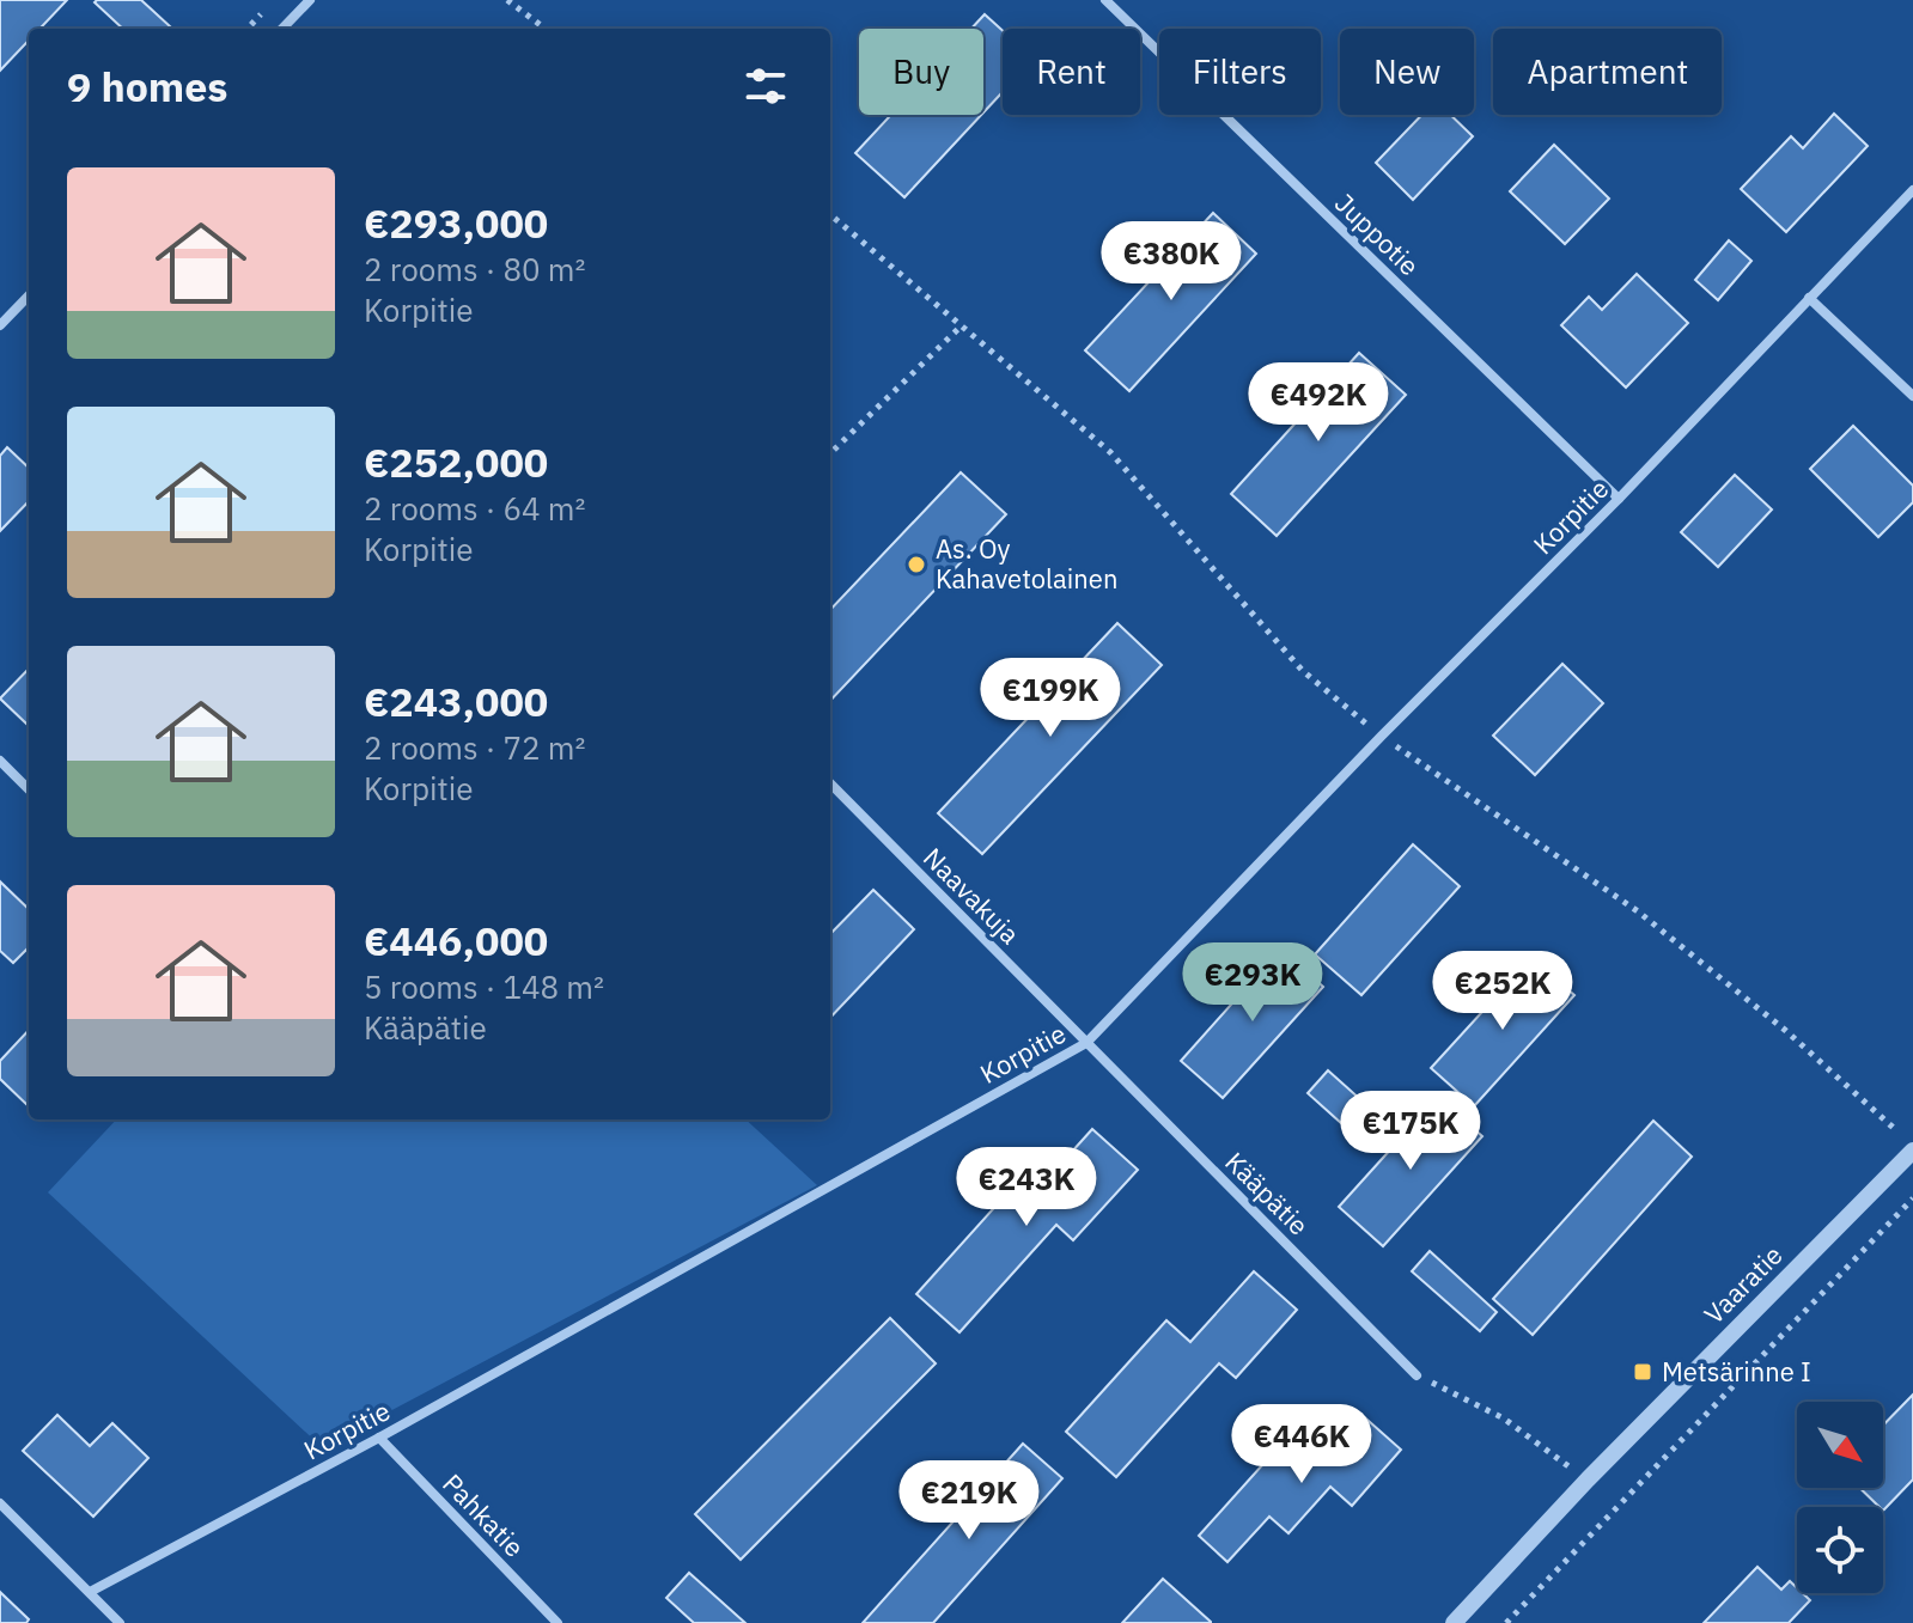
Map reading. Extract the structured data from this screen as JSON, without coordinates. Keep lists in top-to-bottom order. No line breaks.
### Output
{"streets":{"street":["Juppotie","Korpitie","Naavakuja","Kääpätie","Vaaratie","Pahkatie"]},"crossings":[["Juppotie","Korpitie"],["Korpitie","Naavakuja"],["Korpitie","Kääpätie"],["Korpitie","Pahkatie"],["Naavakuja","Kääpätie"]],"places":{"other":["As. Oy Kahavetolainen"],"transit":["Metsärinne I"]},"north":"bottom right","page":{"chip":["Buy","Rent","Filters","New","Apartment"],"heading":"9 homes","list":[{"name":"€293,000","note":"2 rooms · 80 m² · Korpitie"},{"name":"€252,000","note":"2 rooms · 64 m² · Korpitie"},{"name":"€243,000","note":"2 rooms · 72 m² · Korpitie"},{"name":"€446,000","note":"5 rooms · 148 m² · Kääpätie"}],"price":["€380K","€492K","€199K","€293K","€252K","€175K","€243K","€446K","€219K"]}}
